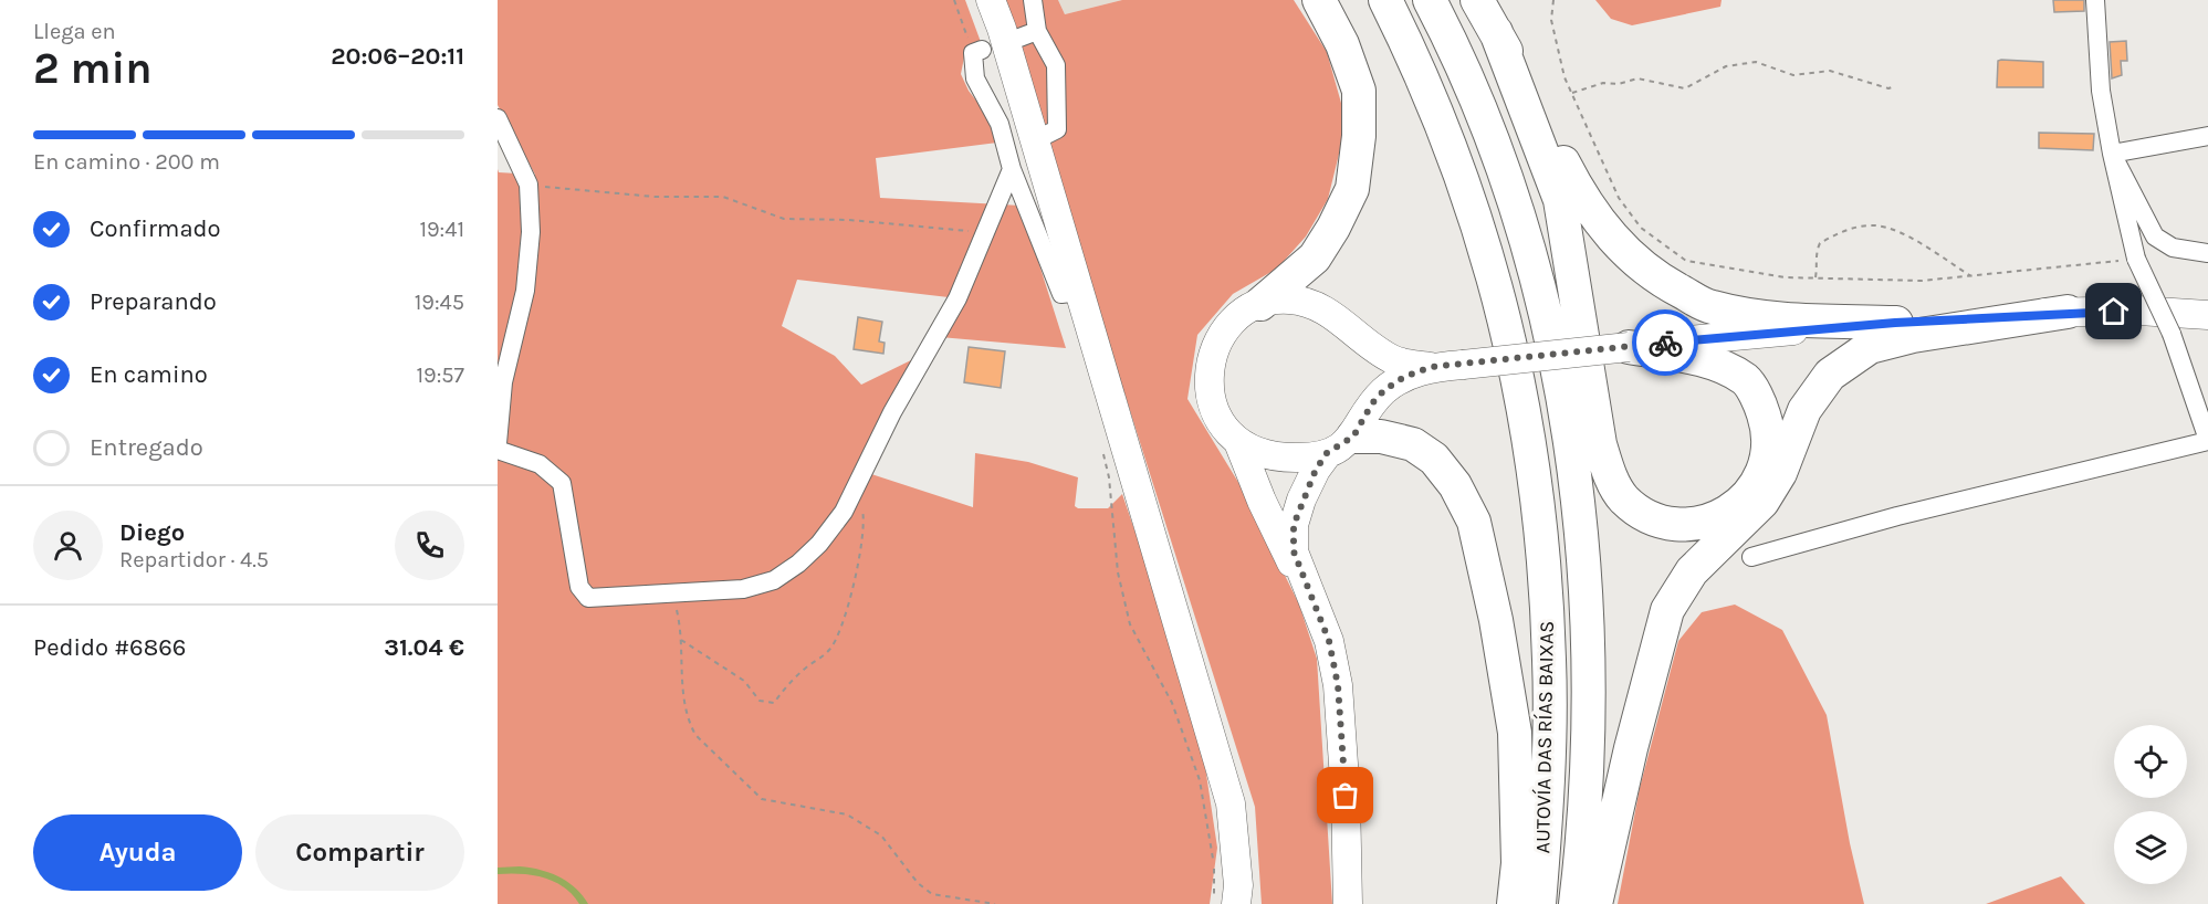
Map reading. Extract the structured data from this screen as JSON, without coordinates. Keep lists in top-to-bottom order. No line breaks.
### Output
{"streets":{"highway":["AUTOVÍA DAS RÍAS BAIXAS"]},"page":{"heading":["2 min","Llega en","20:06–20:11"],"panel":["Diego","Repartidor · 4.5","Pedido #6866","31.04 €"],"bar":"En camino · 200 m","list":[["Confirmado","19:41"],["Preparando","19:45"],["En camino","19:57"],"Entregado"],"buttons":["Ayuda","Compartir"]}}
